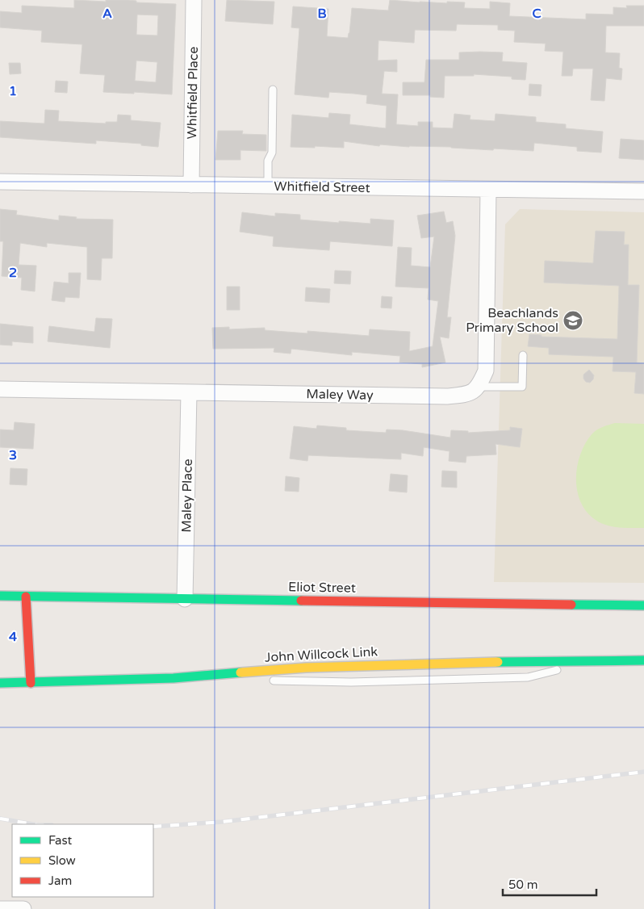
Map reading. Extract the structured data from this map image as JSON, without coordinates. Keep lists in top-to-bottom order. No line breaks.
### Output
{"streets":{"main road":["Eliot Street","John Willcock Link"],"street":["Whitfield Place","Whitfield Street","Maley Way","Maley Place"]},"crossings":[["Whitfield Place","Whitfield Street"],["Maley Way","Maley Place"],["Maley Place","Eliot Street"]],"places":{"school or university":["Beachlands Primary School"]},"legend":["Fast","Slow","Jam"],"scale_bar":"50 m","grid":{"columns":["A","B","C"],"rows":["1","2","3","4"]}}
